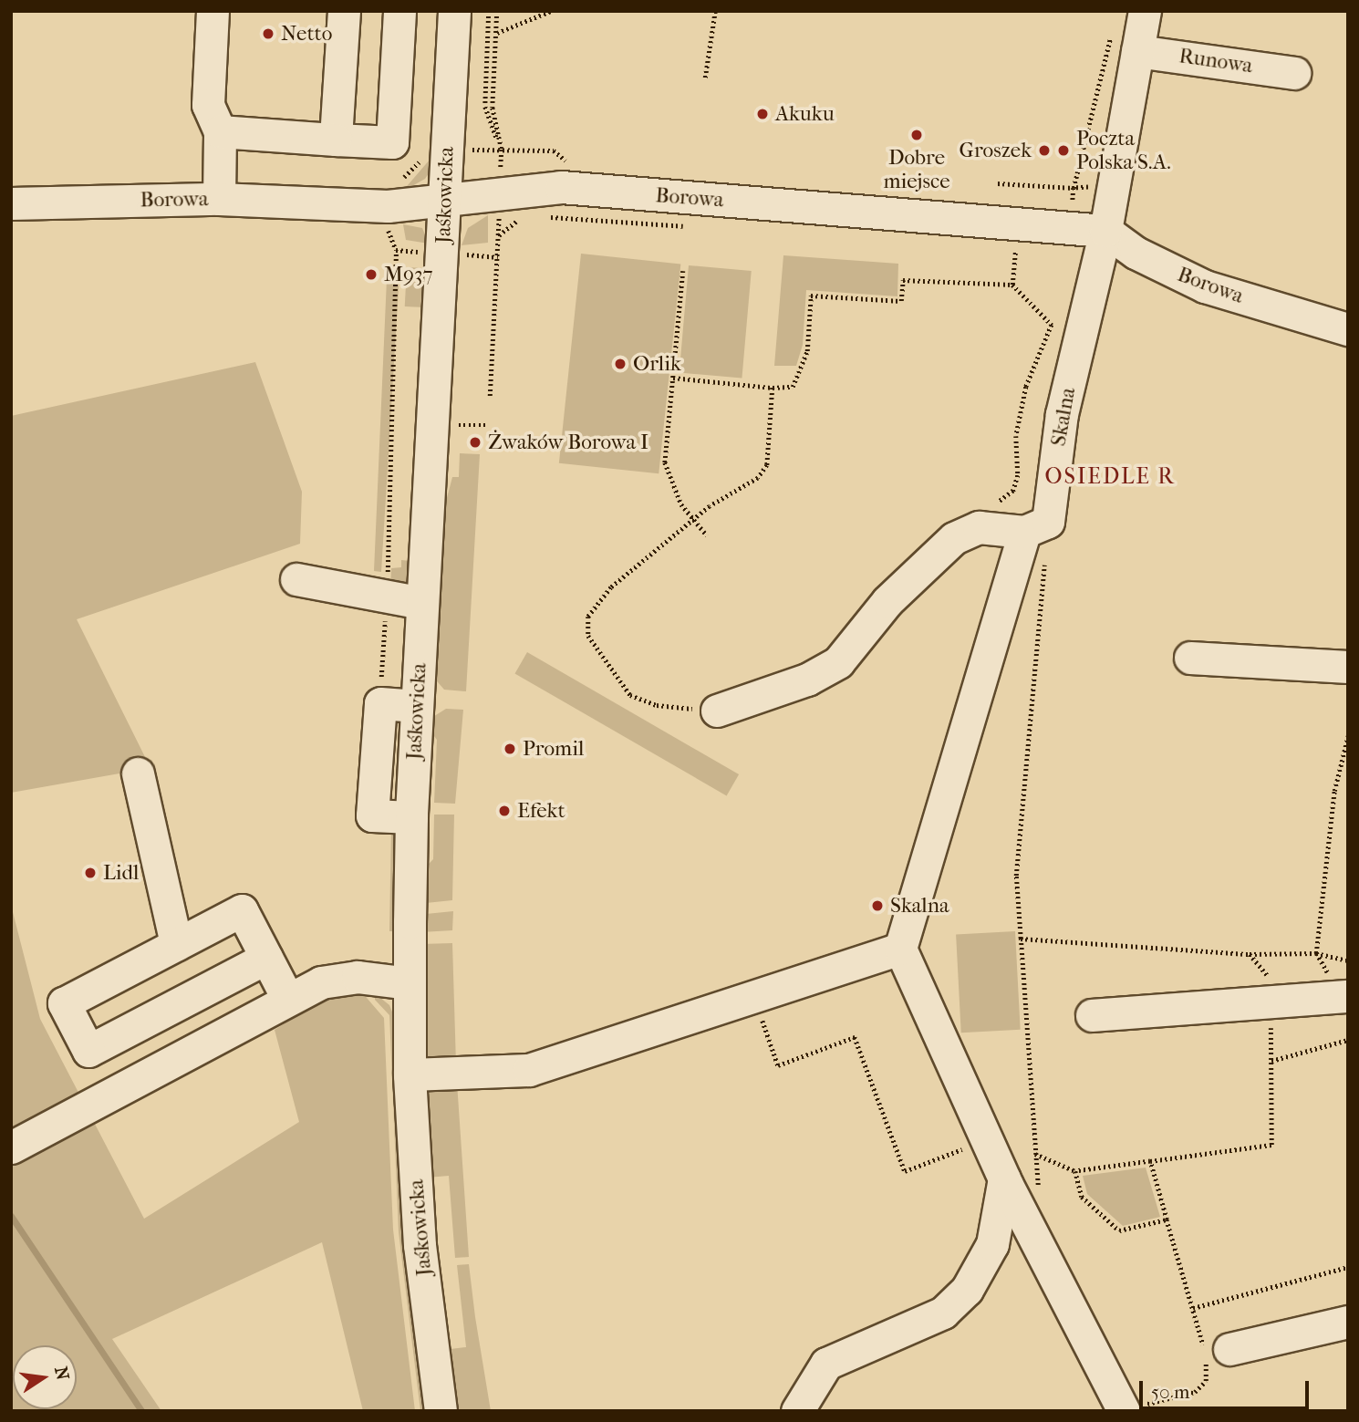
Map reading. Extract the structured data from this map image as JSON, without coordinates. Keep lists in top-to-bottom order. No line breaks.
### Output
{"streets":{"street":["Runowa","Jaśkowicka","Borowa","Skalna"]},"crossings":[["Runowa","Skalna"],["Jaśkowicka","Borowa"],["Borowa","Skalna"]],"districts":["OSIEDLE R"],"places":["Netto","Akuku","Dobre miejsce","Groszek","Poczta Polska S.A.","M937","Orlik","Żwaków Borowa I","Promil","Efekt","Lidl","Skalna"],"scale_bar":"50 m","north":"right"}
